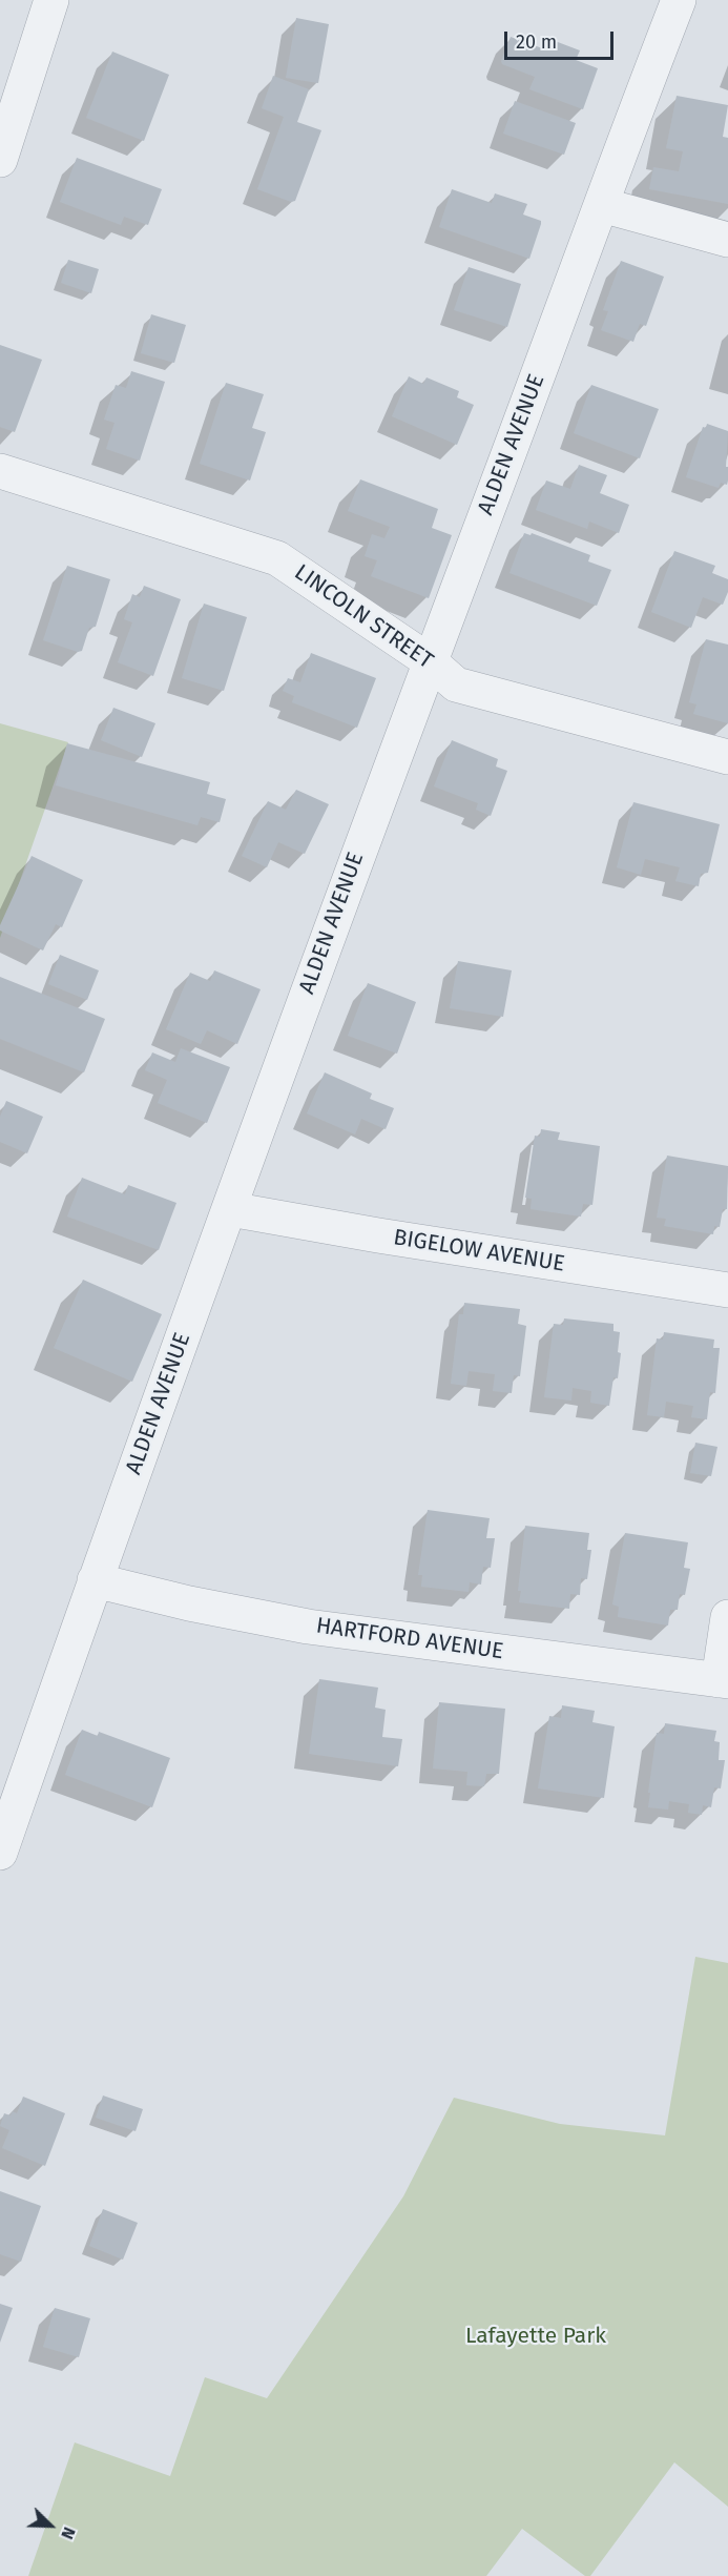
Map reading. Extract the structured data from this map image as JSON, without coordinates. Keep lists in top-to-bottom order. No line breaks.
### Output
{"streets":{"street":["ALDEN AVENUE","LINCOLN STREET","BIGELOW AVENUE","HARTFORD AVENUE"]},"crossings":[["ALDEN AVENUE","LINCOLN STREET"],["ALDEN AVENUE","BIGELOW AVENUE"],["ALDEN AVENUE","HARTFORD AVENUE"]],"parks":["Lafayette Park"],"scale_bar":"20 m","north":"bottom right"}
